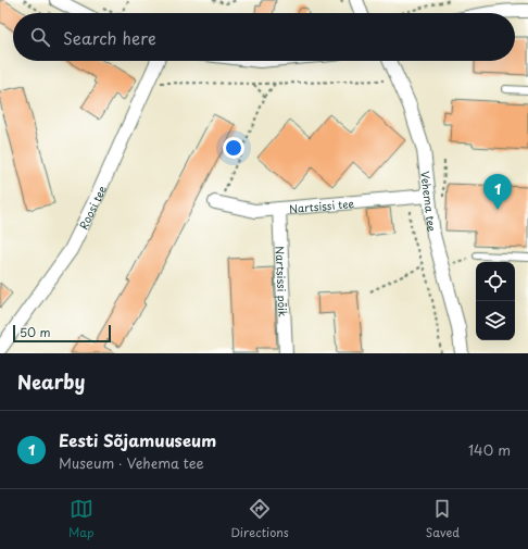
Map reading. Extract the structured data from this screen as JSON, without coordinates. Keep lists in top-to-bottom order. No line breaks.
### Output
{"streets":{"street":["Vehema tee","Nartsissi tee","Roosi tee","Nartsissi põik"]},"crossings":[["Vehema tee","Nartsissi tee"],["Nartsissi tee","Nartsissi põik"]],"scale_bar":"50 m","page":{"search":"Search here","pins":"1","scale":"50 m","heading":"Nearby","list":[{"mark":"1","name":"Eesti Sõjamuuseum","note":"Museum · Vehema tee","value":"140 m"}],"nav":["Map","Directions","Saved"]}}
